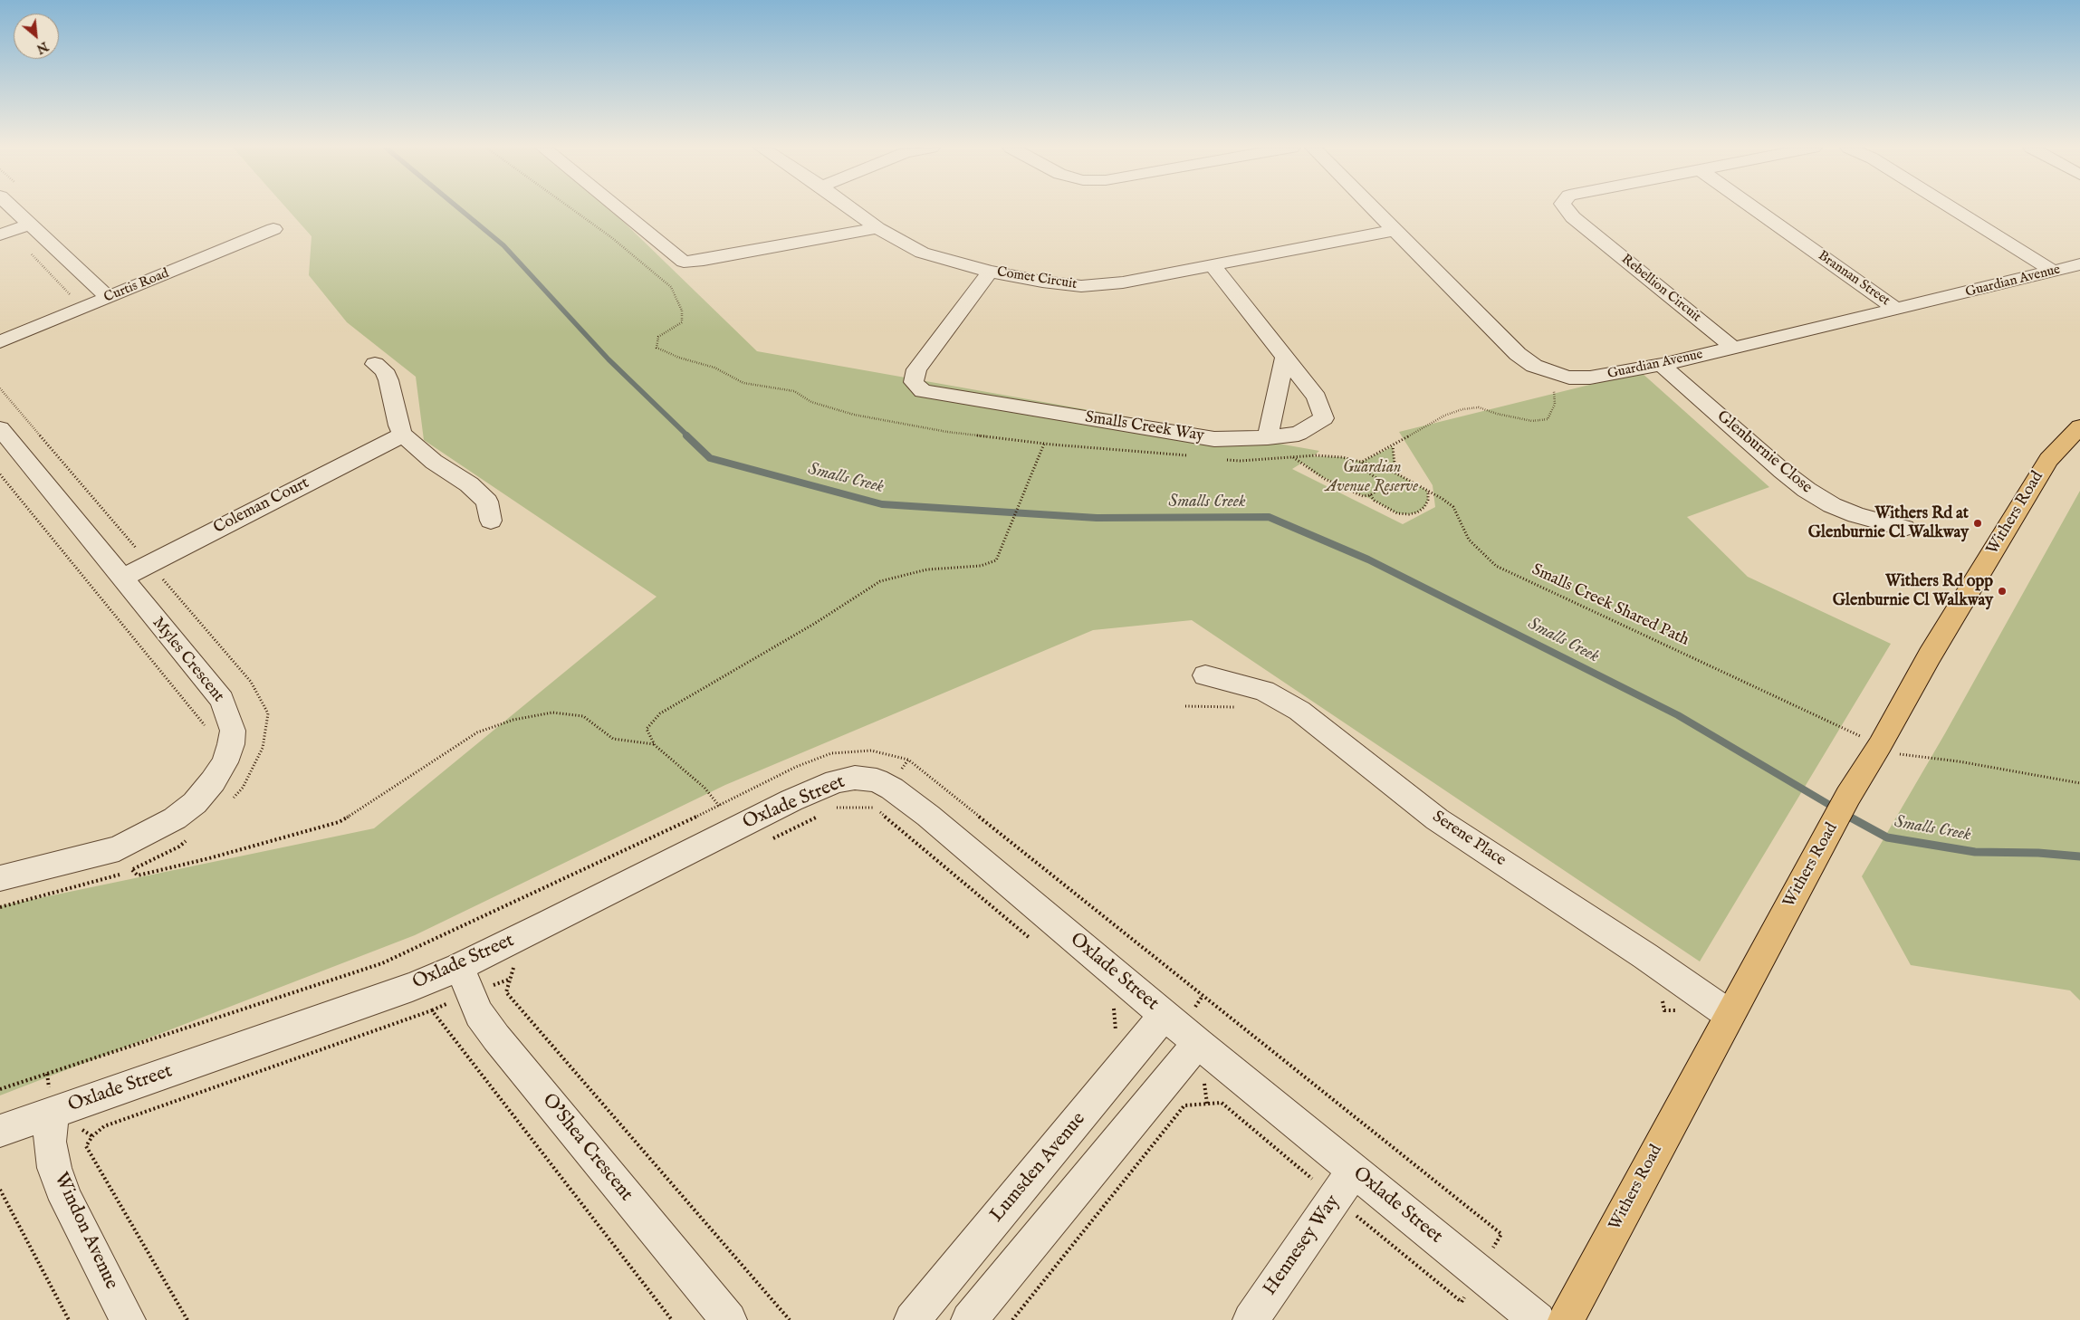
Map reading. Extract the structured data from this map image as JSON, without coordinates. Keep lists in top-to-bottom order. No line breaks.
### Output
{"streets":{"main road":["Withers Road"],"street":["Comet Circuit","Brannan Street","Guardian Avenue","Curtis Road","Rebellion Circuit","Smalls Creek Way","Glenburnie Close","Coleman Court","Myles Crescent","Oxlade Street","Serene Place","O'Shea Crescent","Lumsden Avenue","Windon Avenue","Hennesey Way"],"path":["Smalls Creek Shared Path"]},"crossings":[["Comet Circuit","Guardian Avenue"],["Comet Circuit","Smalls Creek Way"],["Brannan Street","Guardian Avenue"],["Guardian Avenue","Rebellion Circuit"],["Guardian Avenue","Glenburnie Close"],["Coleman Court","Myles Crescent"],["Withers Road","Serene Place"],["Oxlade Street","O'Shea Crescent"],["Oxlade Street","Lumsden Avenue"],["Oxlade Street","Windon Avenue"],["Oxlade Street","Hennesey Way"]],"water":["Smalls Creek"],"parks":["Guardian Avenue Reserve"],"places":["Withers Rd at Glenburnie Cl Walkway","Withers Rd opp Glenburnie Cl Walkway"],"north":"bottom right"}
